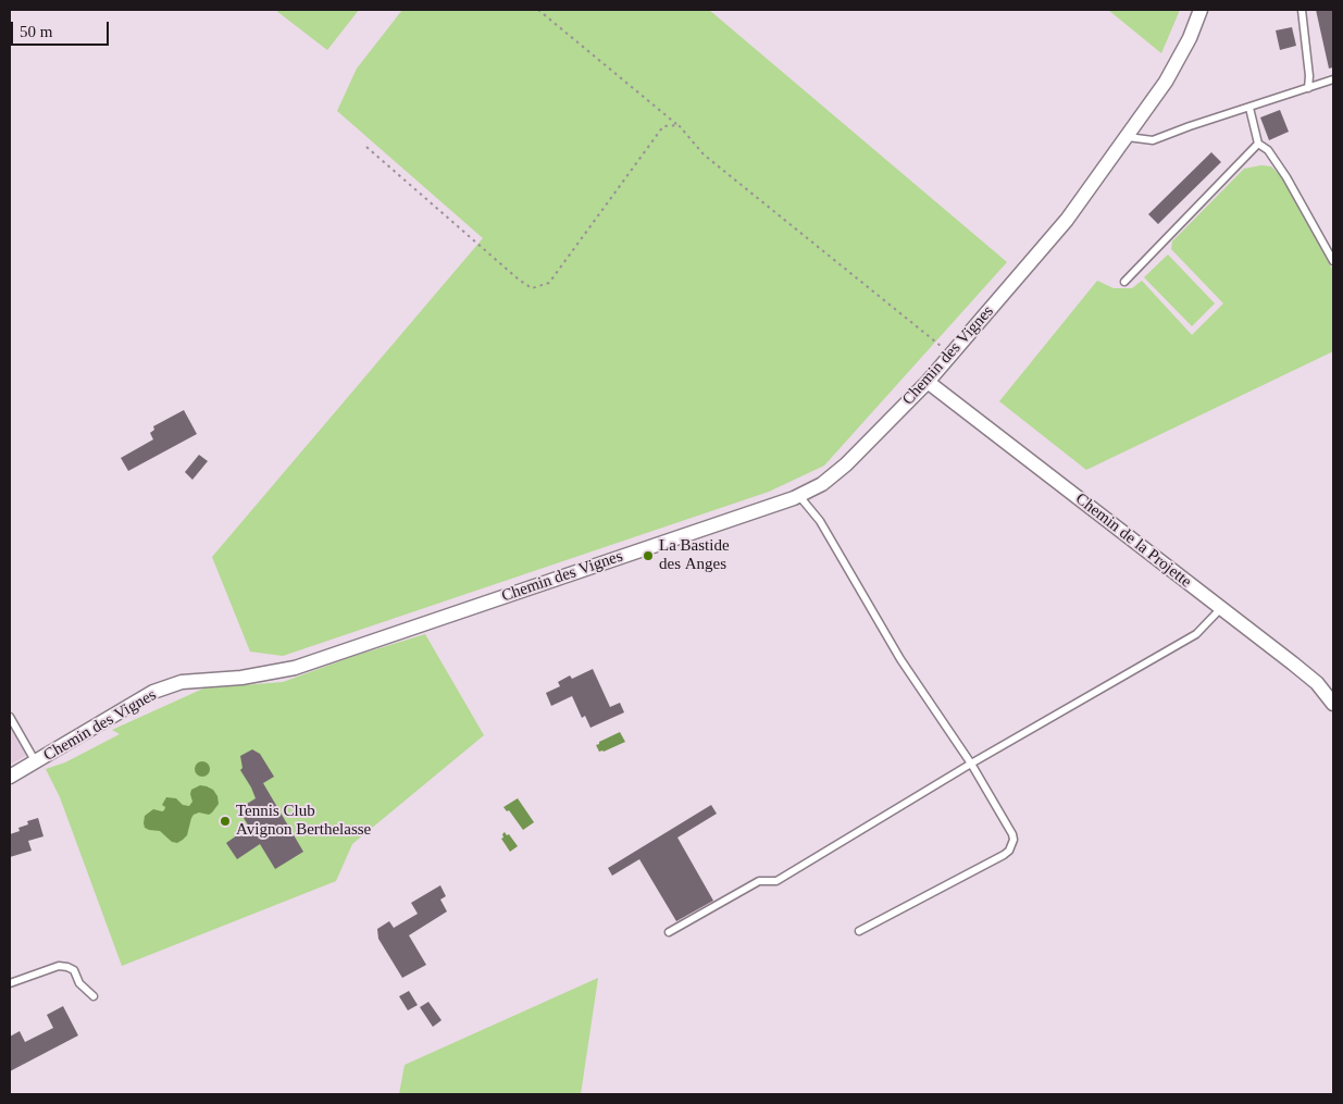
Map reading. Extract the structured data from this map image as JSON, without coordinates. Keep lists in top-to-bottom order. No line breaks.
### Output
{"streets":{"street":["Chemin des Vignes","Chemin de la Projette"]},"crossings":[["Chemin des Vignes","Chemin de la Projette"]],"places":["La Bastide des Anges","Tennis Club Avignon Berthelasse"],"scale_bar":"50 m"}
